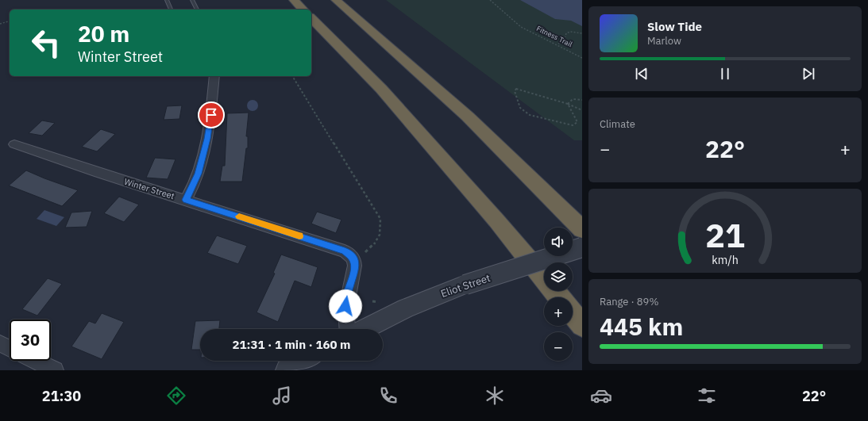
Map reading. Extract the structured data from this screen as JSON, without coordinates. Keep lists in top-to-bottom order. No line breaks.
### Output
{"streets":{"street":["Winter Street","Eliot Street"],"path":["Fitness Trail"]},"page":{"turn":["20 m","Winter Street"],"song":["Slow Tide","Marlow"],"tile":["Climate",["Range · 89%","445 km"]],"heat":["−","22°","+"],"map_buttons":["+","−"],"limit":"30","trip":"21:31 · 1 min · 160 m","tabs":["21:30","22°"],"gauge":["21","km/h"]}}
